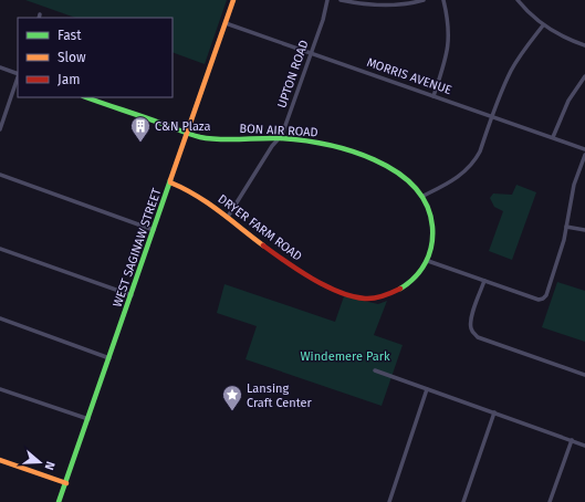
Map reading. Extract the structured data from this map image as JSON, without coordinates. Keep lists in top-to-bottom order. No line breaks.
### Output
{"streets":{"street":["UPTON ROAD","MORRIS AVENUE","BON AIR ROAD","DRYER FARM ROAD","WEST SAGINAW STREET"]},"crossings":[["UPTON ROAD","MORRIS AVENUE"],["UPTON ROAD","BON AIR ROAD"],["UPTON ROAD","DRYER FARM ROAD"],["MORRIS AVENUE","WEST SAGINAW STREET"],["BON AIR ROAD","DRYER FARM ROAD"],["BON AIR ROAD","WEST SAGINAW STREET"],["DRYER FARM ROAD","WEST SAGINAW STREET"]],"parks":["Windemere Park"],"places":{"building":["C&N Plaza"],"place":["Lansing Craft Center"]},"legend":["Fast","Slow","Jam"],"north":"right"}
